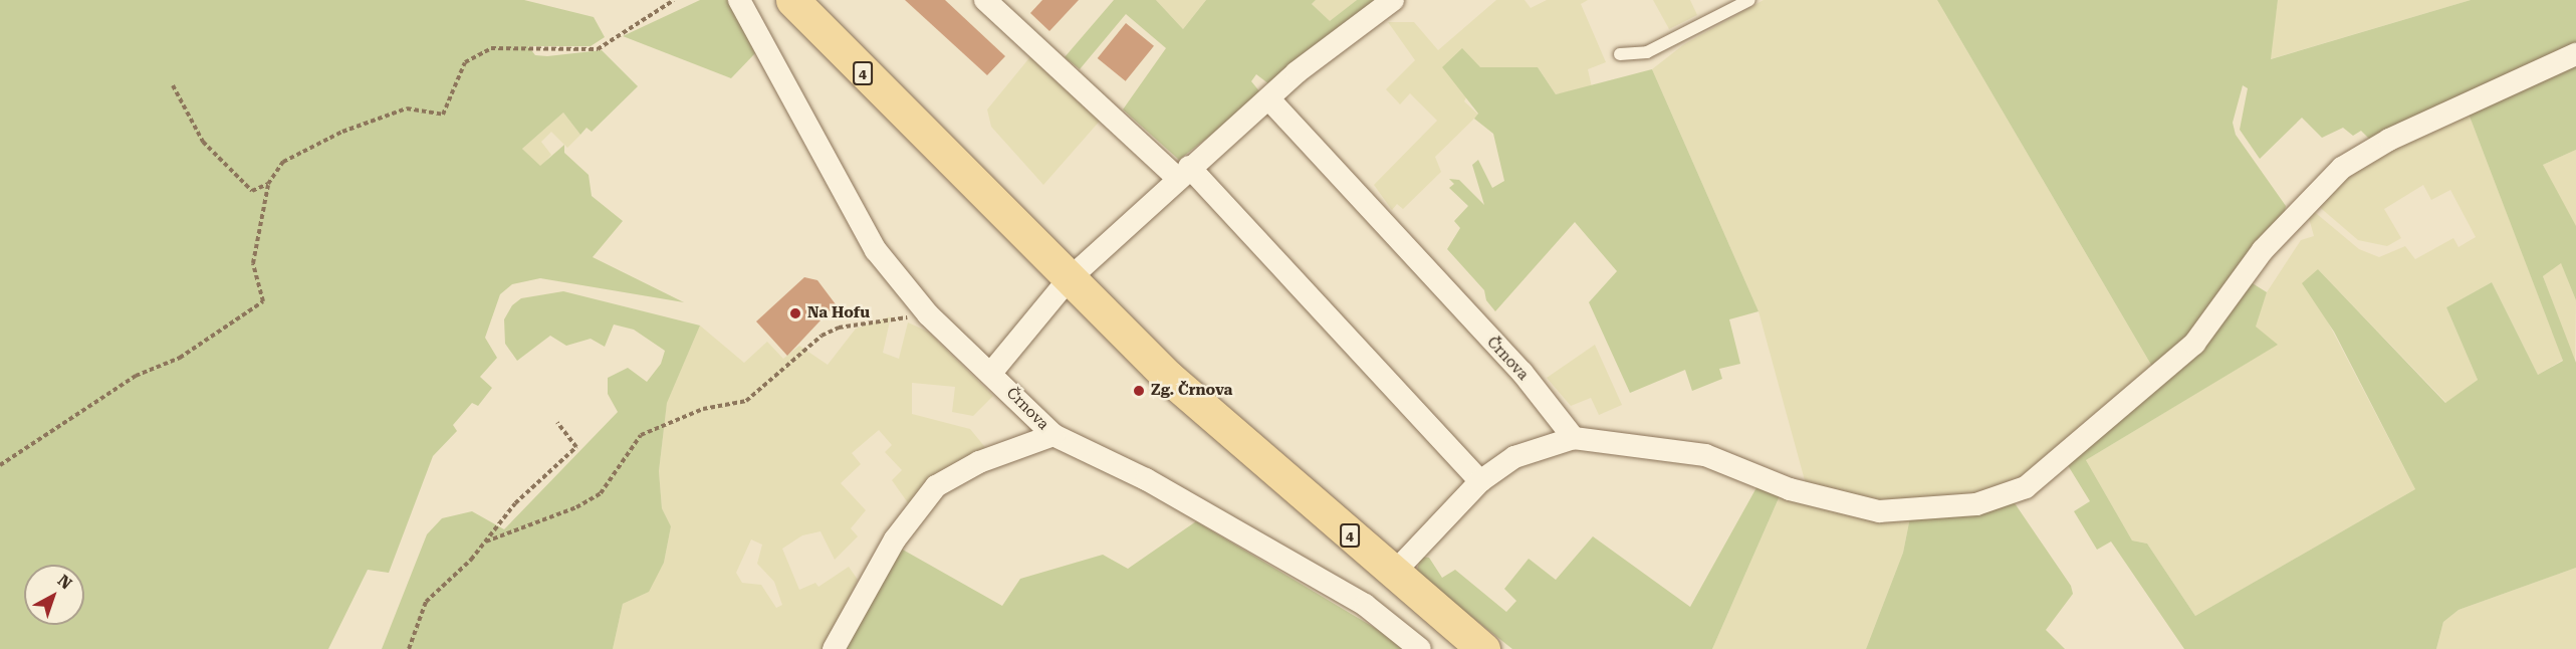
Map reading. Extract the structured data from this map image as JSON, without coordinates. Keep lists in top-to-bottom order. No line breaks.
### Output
{"streets":{"main road":["4"],"street":["Črnova"]},"places":["Na Hofu","Zg. Črnova"],"north":"top right"}
